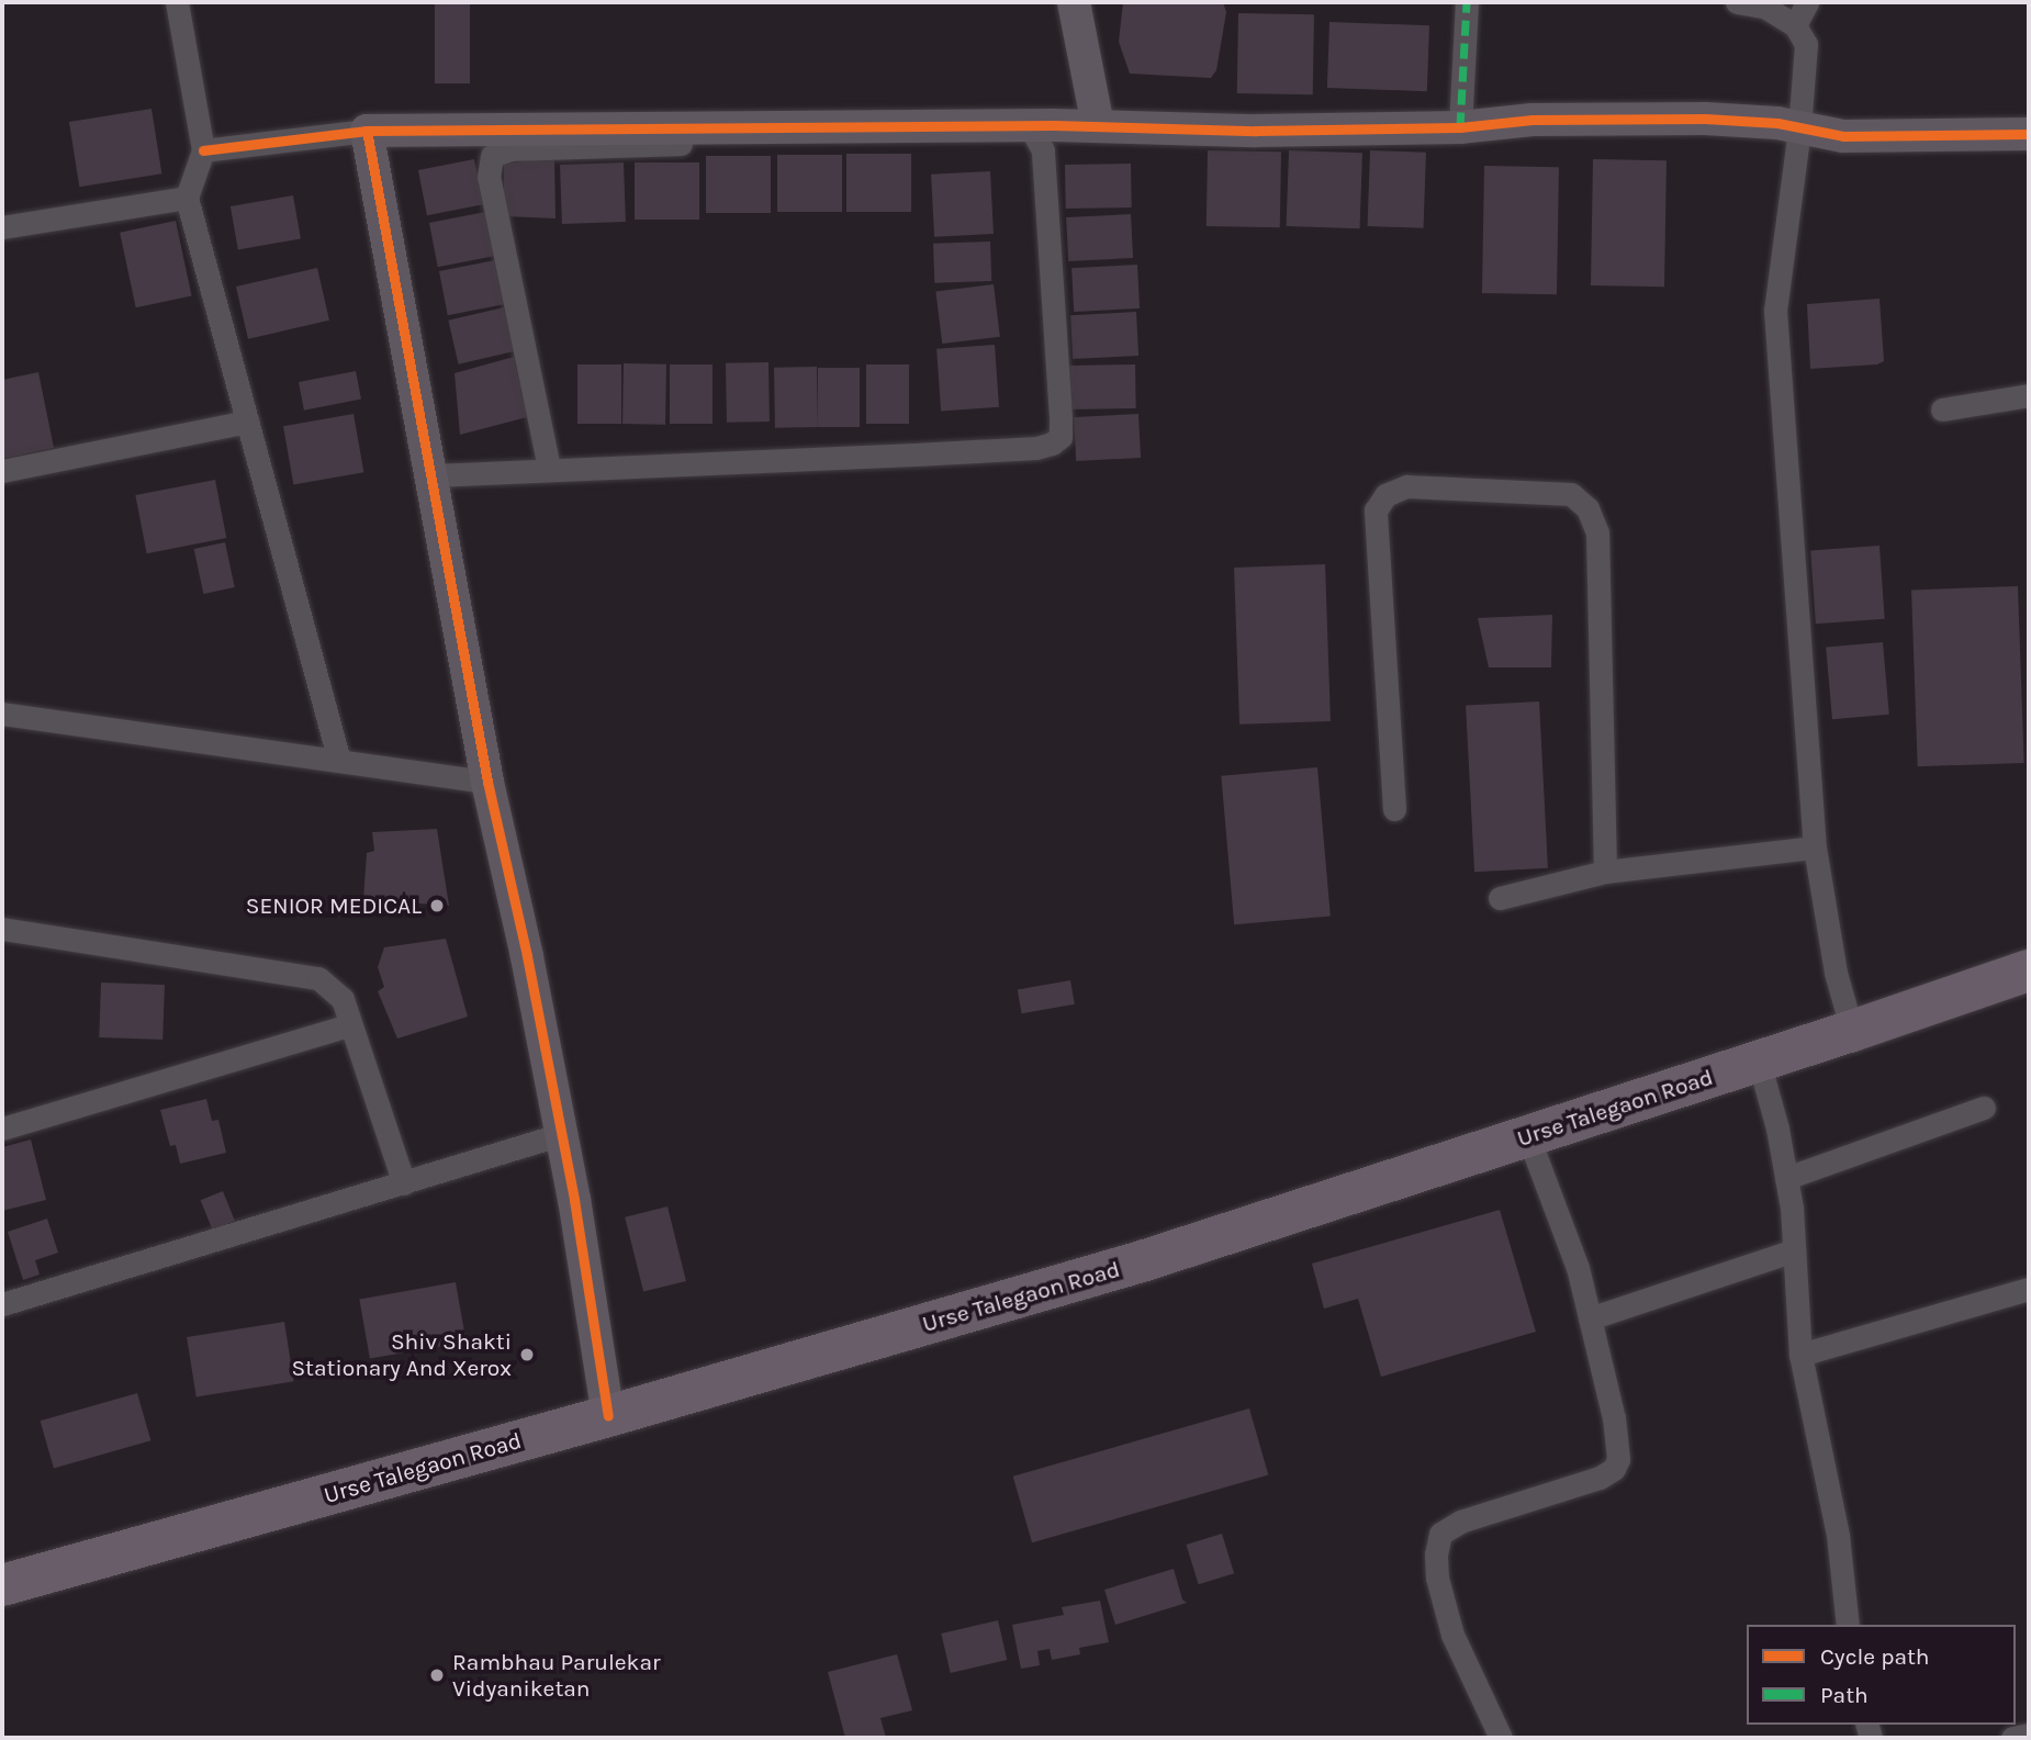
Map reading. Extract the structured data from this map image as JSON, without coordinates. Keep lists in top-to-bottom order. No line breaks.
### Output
{"streets":{"highway":["Urse Talegaon Road"]},"places":["SENIOR MEDICAL","Shiv Shakti Stationary And Xerox","Rambhau Parulekar Vidyaniketan"],"legend":["Cycle path","Path"]}
